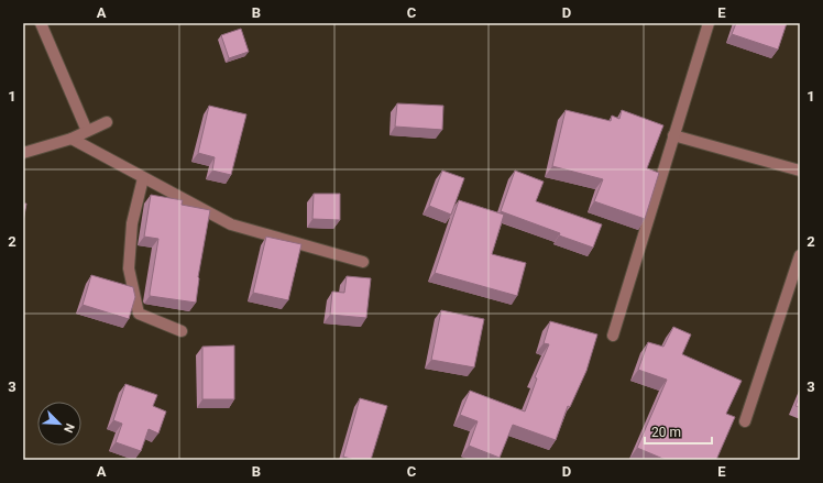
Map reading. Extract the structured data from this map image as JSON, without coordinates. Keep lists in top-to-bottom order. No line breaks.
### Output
{"scale_bar":"20 m","north":"bottom right","grid":{"columns":["A","B","C","D","E"],"rows":["1","2","3"]}}
